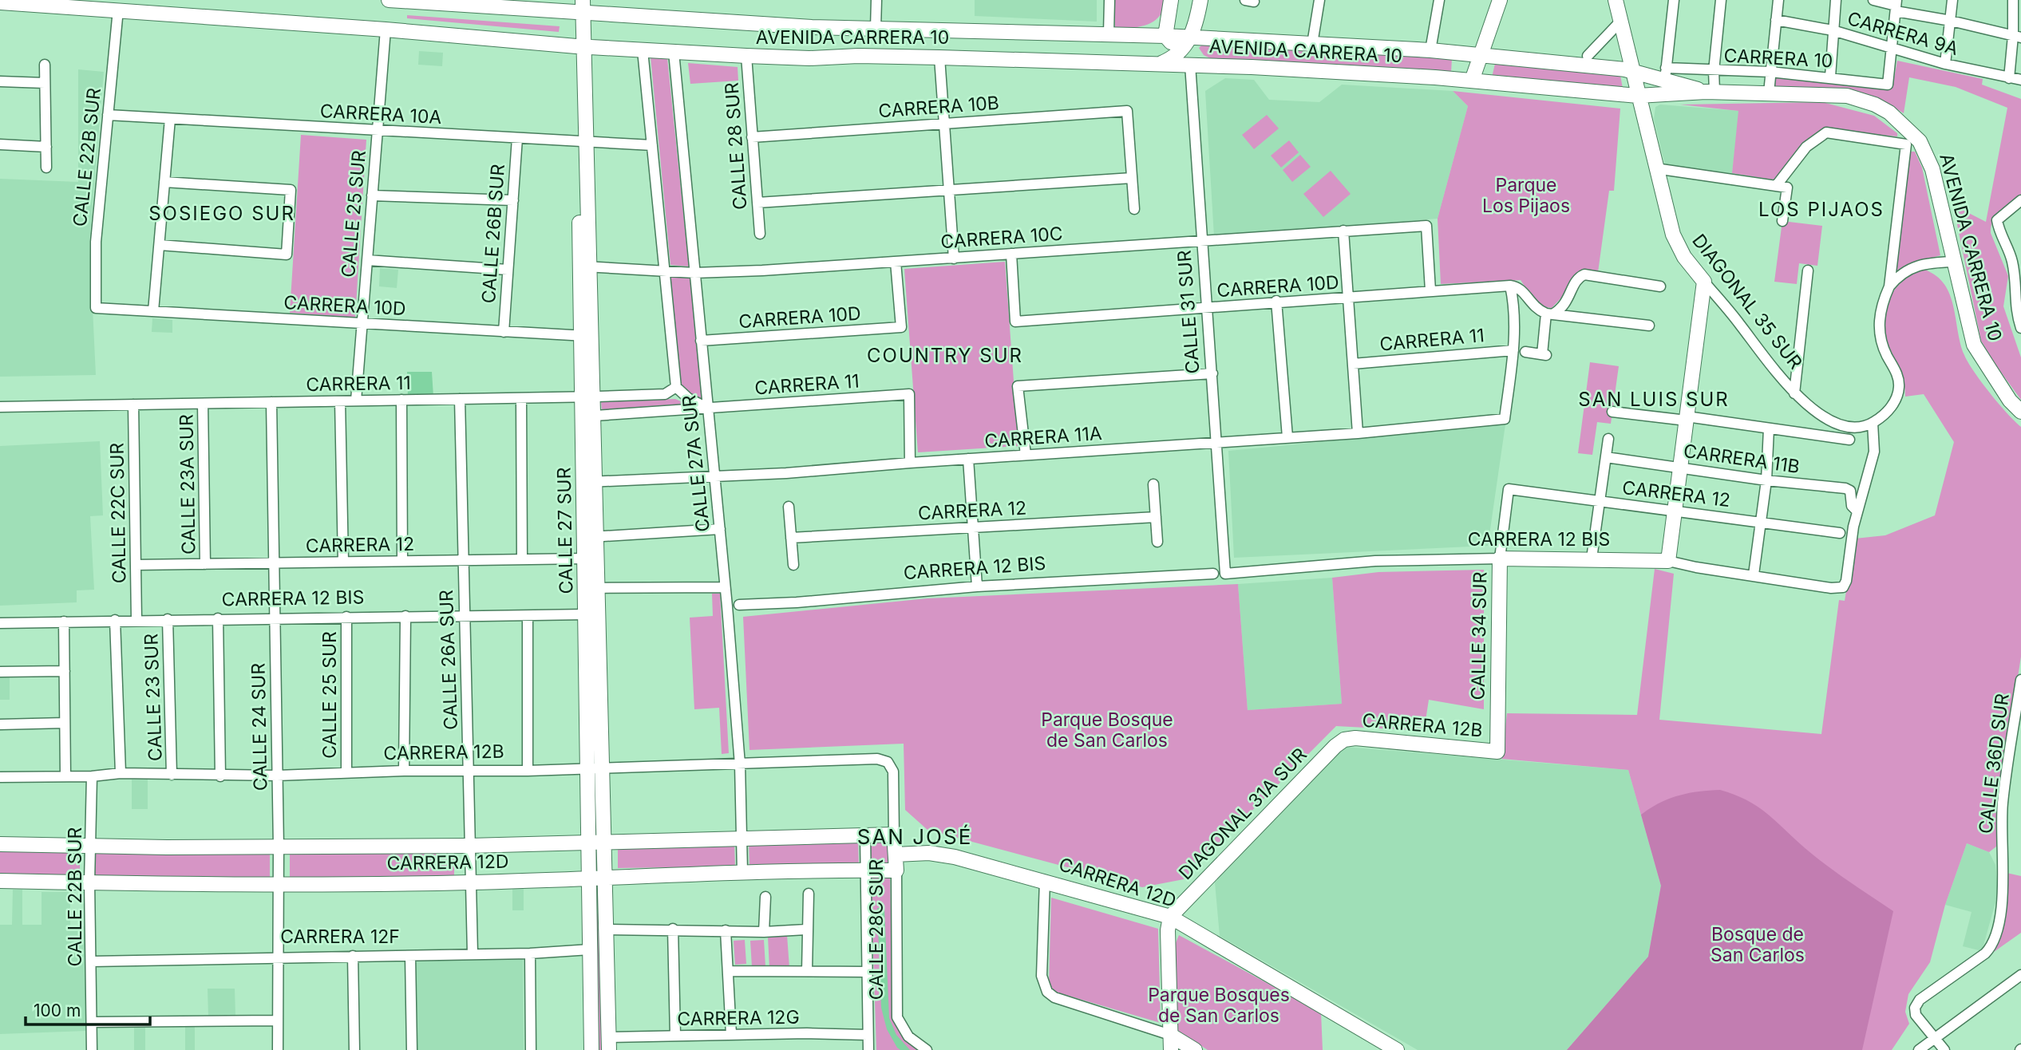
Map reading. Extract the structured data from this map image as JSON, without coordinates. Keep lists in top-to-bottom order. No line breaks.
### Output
{"streets":{"main road":["AVENIDA CARRERA 10","DIAGONAL 35 SUR","CALLE 27 SUR","CARRERA 12 BIS","CALLE 34 SUR","CARRERA 12B","DIAGONAL 31A SUR","CARRERA 12D","CALLE 28C SUR"],"street":["CARRERA 9A","CARRERA 10","CARRERA 10B","CARRERA 10A","CALLE 28 SUR","CALLE 22B SUR","CALLE 25 SUR","CALLE 26B SUR","CARRERA 10C","CARRERA 10D","CALLE 31 SUR","CARRERA 11","CARRERA 11A","CARRERA 11B","CALLE 27A SUR","CALLE 23A SUR","CARRERA 12","CALLE 22C SUR","CALLE 26A SUR","CALLE 23 SUR","CALLE 24 SUR","CALLE 36D SUR","CARRERA 12F","CARRERA 12G"]},"crossings":[["CARRERA 9A","CARRERA 10"],["AVENIDA CARRERA 10","CARRERA 10"],["AVENIDA CARRERA 10","CALLE 28 SUR"],["AVENIDA CARRERA 10","CALLE 22B SUR"],["AVENIDA CARRERA 10","CALLE 25 SUR"],["AVENIDA CARRERA 10","DIAGONAL 35 SUR"],["AVENIDA CARRERA 10","CALLE 31 SUR"],["AVENIDA CARRERA 10","CALLE 27A SUR"],["AVENIDA CARRERA 10","CALLE 27 SUR"],["CARRERA 10B","CALLE 28 SUR"],["CARRERA 10A","CALLE 22B SUR"],["CARRERA 10A","CALLE 25 SUR"],["CARRERA 10A","CALLE 26B SUR"],["CARRERA 10A","CALLE 27A SUR"],["CARRERA 10A","CALLE 27 SUR"],["CALLE 22B SUR","CARRERA 10D"],["CALLE 22B SUR","CARRERA 12B"],["CALLE 22B SUR","CARRERA 12D"],["CALLE 22B SUR","CARRERA 12F"],["CALLE 25 SUR","CARRERA 10D"],["CALLE 25 SUR","CARRERA 11"],["CALLE 25 SUR","CARRERA 12 BIS"],["CALLE 25 SUR","CARRERA 12B"],["CALLE 26B SUR","CARRERA 10D"],["CARRERA 10C","CARRERA 10D"],["CARRERA 10C","CALLE 31 SUR"],["CARRERA 10C","CALLE 27A SUR"],["CARRERA 10C","CALLE 27 SUR"],["CARRERA 10D","CALLE 31 SUR"],["CARRERA 10D","CALLE 27A SUR"],["CARRERA 10D","CALLE 27 SUR"],["CALLE 31 SUR","CARRERA 11A"],["CALLE 31 SUR","CARRERA 12 BIS"],["CARRERA 11","CARRERA 11A"],["CARRERA 11","CALLE 27A SUR"],["CARRERA 11","CALLE 23A SUR"],["CARRERA 11","CALLE 22C SUR"],["CARRERA 11","CALLE 27 SUR"],["CARRERA 11","CALLE 26A SUR"],["CARRERA 11","CALLE 24 SUR"],["CARRERA 11A","CALLE 27A SUR"],["CARRERA 11A","CALLE 27 SUR"],["CARRERA 11B","CARRERA 12 BIS"],["CALLE 27A SUR","CARRERA 12B"],["CALLE 27A SUR","CARRERA 12D"],["CALLE 23A SUR","CARRERA 12"],["CARRERA 12","CALLE 22C SUR"],["CARRERA 12","CALLE 27 SUR"],["CARRERA 12","CALLE 34 SUR"],["CARRERA 12","CALLE 26A SUR"],["CARRERA 12","CALLE 24 SUR"],["CALLE 22C SUR","CARRERA 12 BIS"],["CALLE 27 SUR","CARRERA 12 BIS"],["CALLE 27 SUR","CARRERA 12B"],["CALLE 27 SUR","CARRERA 12D"],["CALLE 27 SUR","CARRERA 12F"],["CALLE 27 SUR","CARRERA 12G"],["CARRERA 12 BIS","CALLE 34 SUR"],["CARRERA 12 BIS","CALLE 26A SUR"],["CARRERA 12 BIS","CALLE 23 SUR"],["CARRERA 12 BIS","CALLE 24 SUR"],["CALLE 34 SUR","CARRERA 12B"],["CALLE 26A SUR","CARRERA 12B"],["CALLE 26A SUR","CARRERA 12D"],["CALLE 26A SUR","CARRERA 12F"],["CALLE 23 SUR","CARRERA 12B"],["CARRERA 12B","CALLE 24 SUR"],["CARRERA 12B","DIAGONAL 31A SUR"],["CARRERA 12B","CALLE 28C SUR"],["CALLE 24 SUR","CARRERA 12D"],["CALLE 24 SUR","CARRERA 12F"],["DIAGONAL 31A SUR","CARRERA 12D"],["CARRERA 12D","CALLE 28C SUR"],["CALLE 28C SUR","CARRERA 12G"]],"districts":["LOS PIJAOS","SOSIEGO SUR","COUNTRY SUR","SAN LUIS SUR","SAN JOSÉ"],"parks":["Parque Los Pijaos","Parque Bosque de San Carlos","Bosque de San Carlos","Parque Bosques de San Carlos"],"scale_bar":"100 m"}
